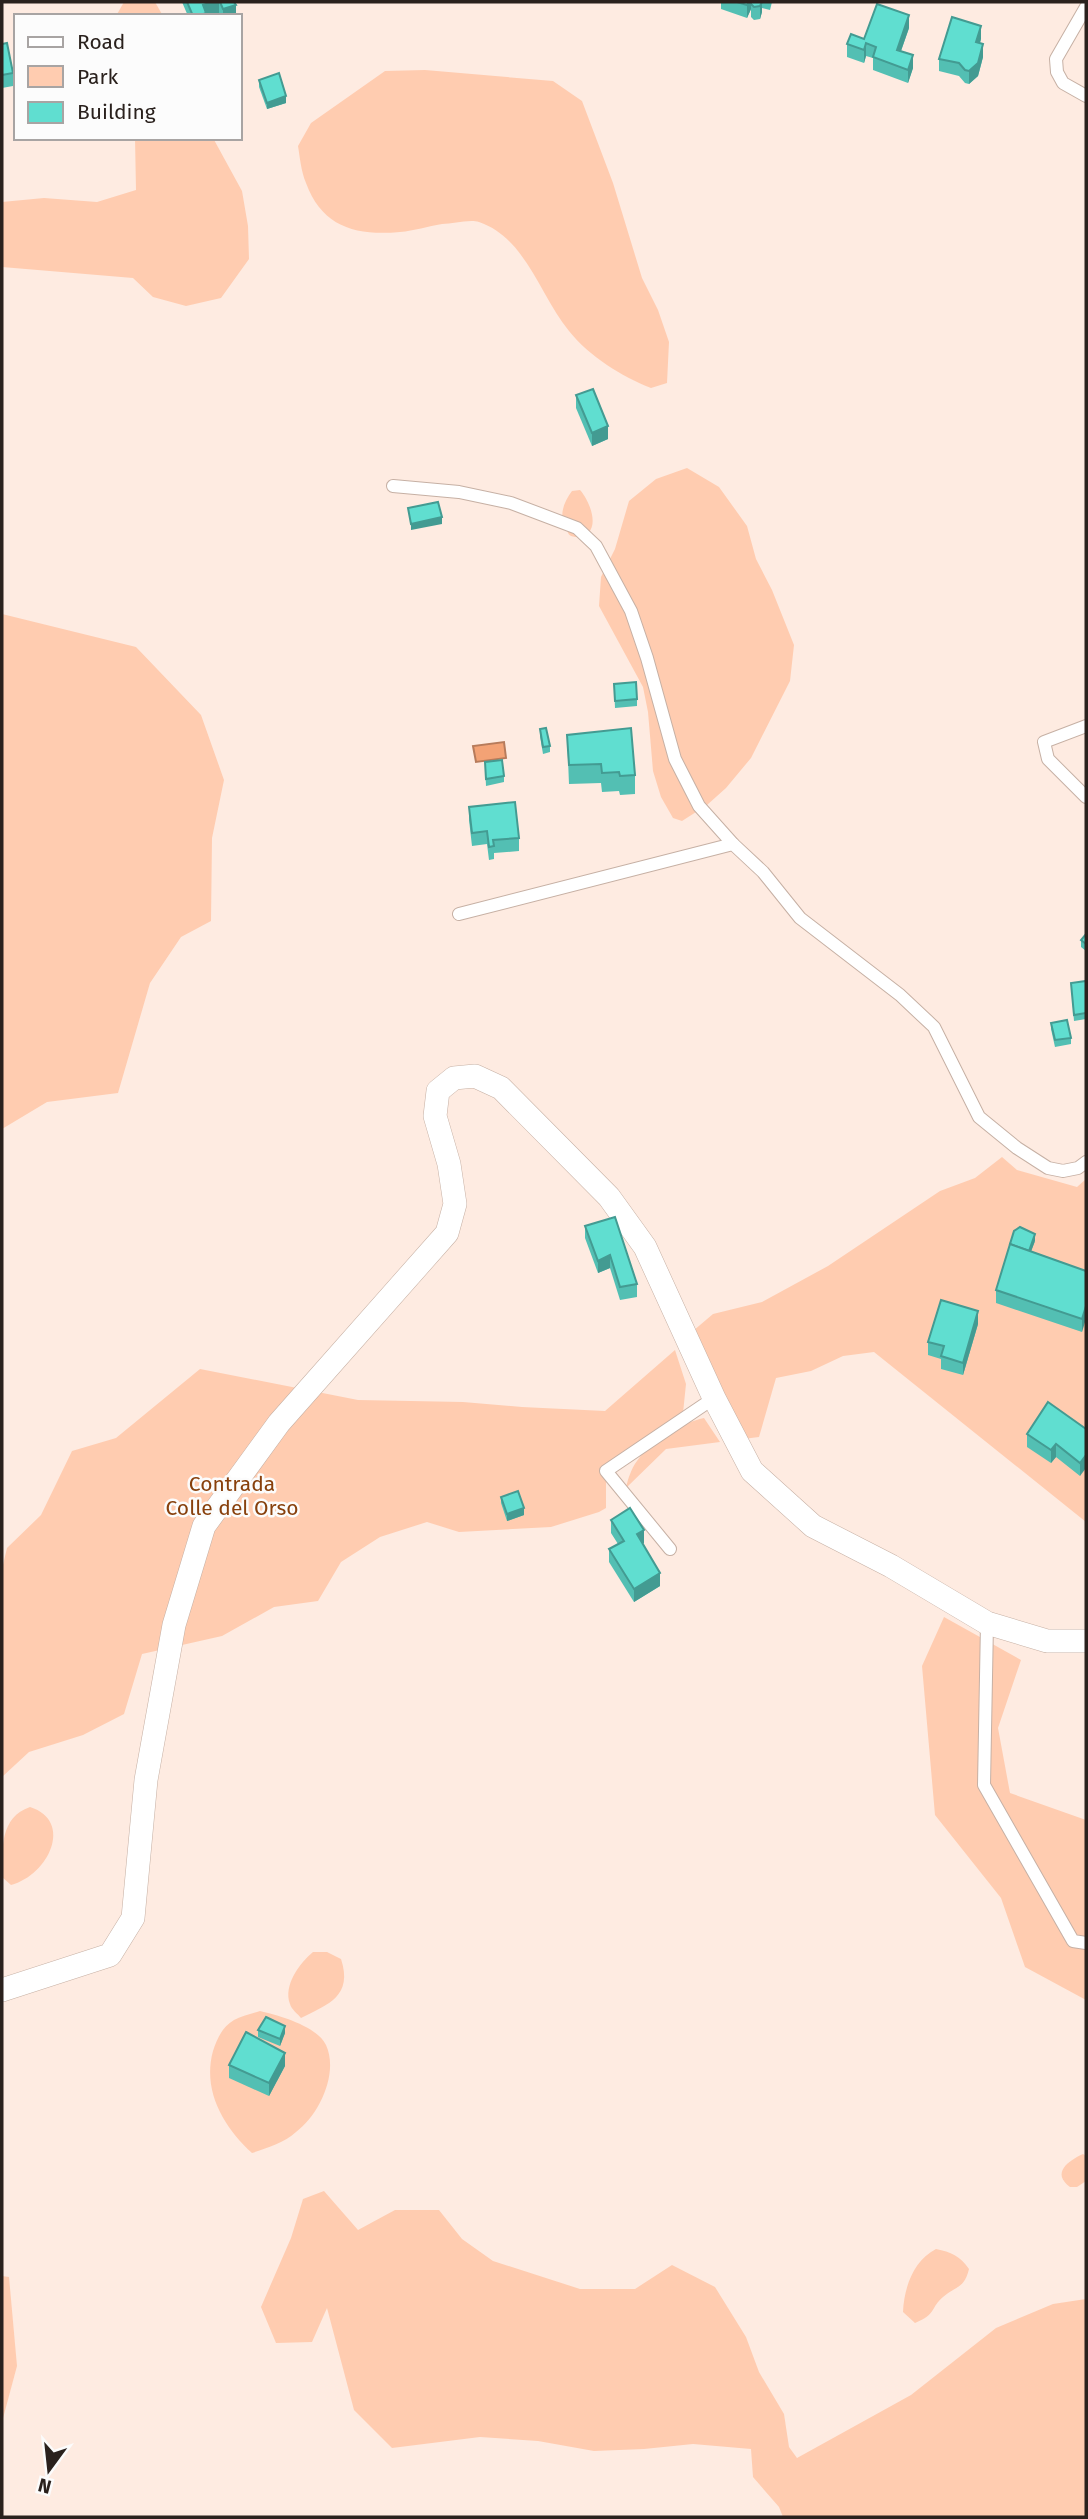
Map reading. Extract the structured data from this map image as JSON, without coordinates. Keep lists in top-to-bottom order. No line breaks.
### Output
{"parks":["Contrada Colle del Orso"],"legend":["Road","Park","Building"],"north":"bottom"}
